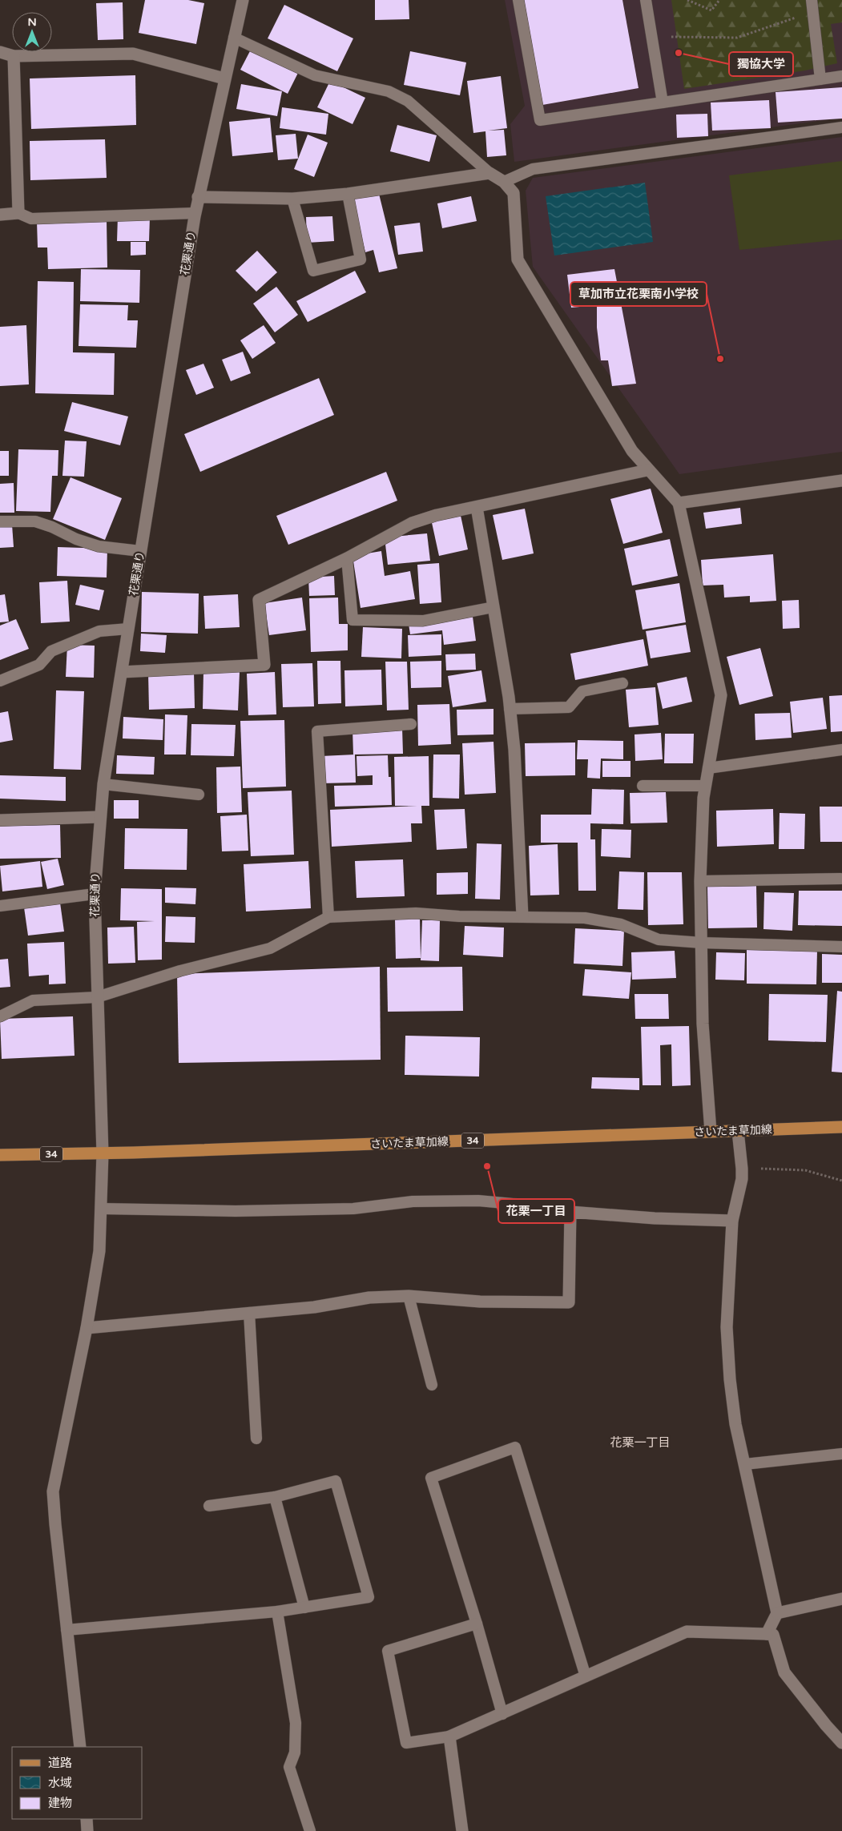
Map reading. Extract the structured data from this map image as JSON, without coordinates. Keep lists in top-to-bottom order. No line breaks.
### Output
{"streets":{"main road":["さいたま草加線","34"],"street":["花栗通り"]},"crossings":[["花栗通り","さいたま草加線"]],"districts":["花栗一丁目"],"places":["獨協大学","草加市立花栗南小学校","花栗一丁目"],"legend":["道路","水域","建物"],"north":"top"}
